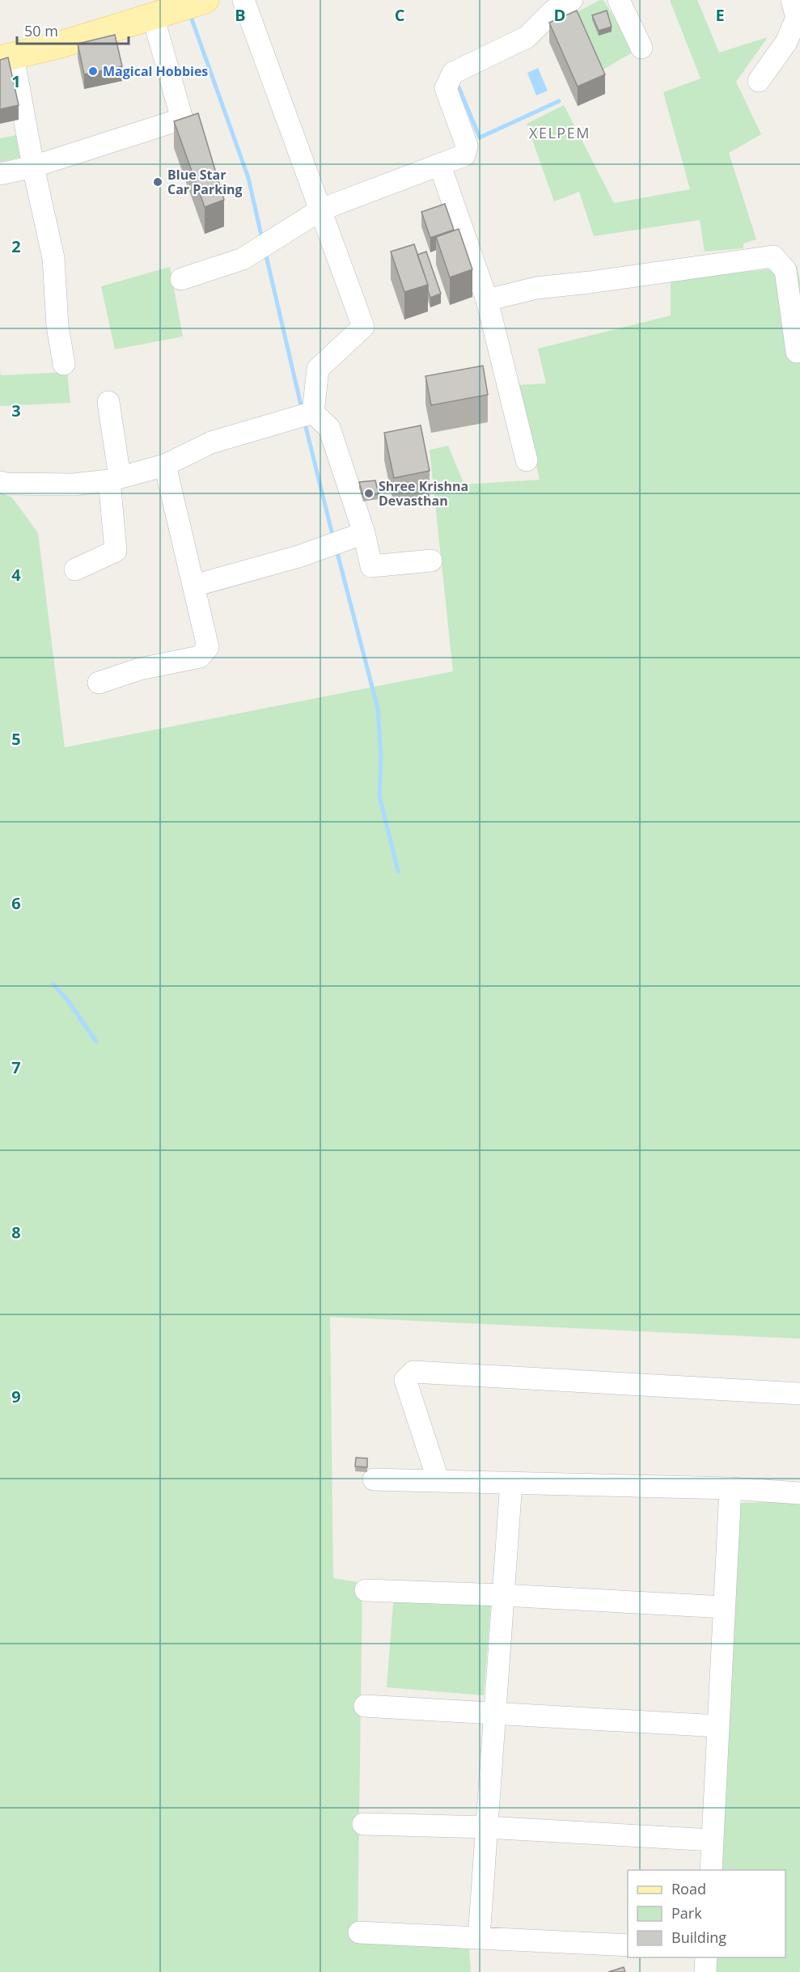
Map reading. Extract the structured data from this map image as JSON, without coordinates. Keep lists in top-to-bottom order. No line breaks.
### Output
{"districts":["XELPEM"],"places":["Magical Hobbies","Blue Star Car Parking","Shree Krishna Devasthan"],"legend":["Road","Park","Building"],"scale_bar":"50 m","grid":{"columns":["B","C","D","E"],"rows":["1","2","3","4","5","6","7","8","9"]}}
